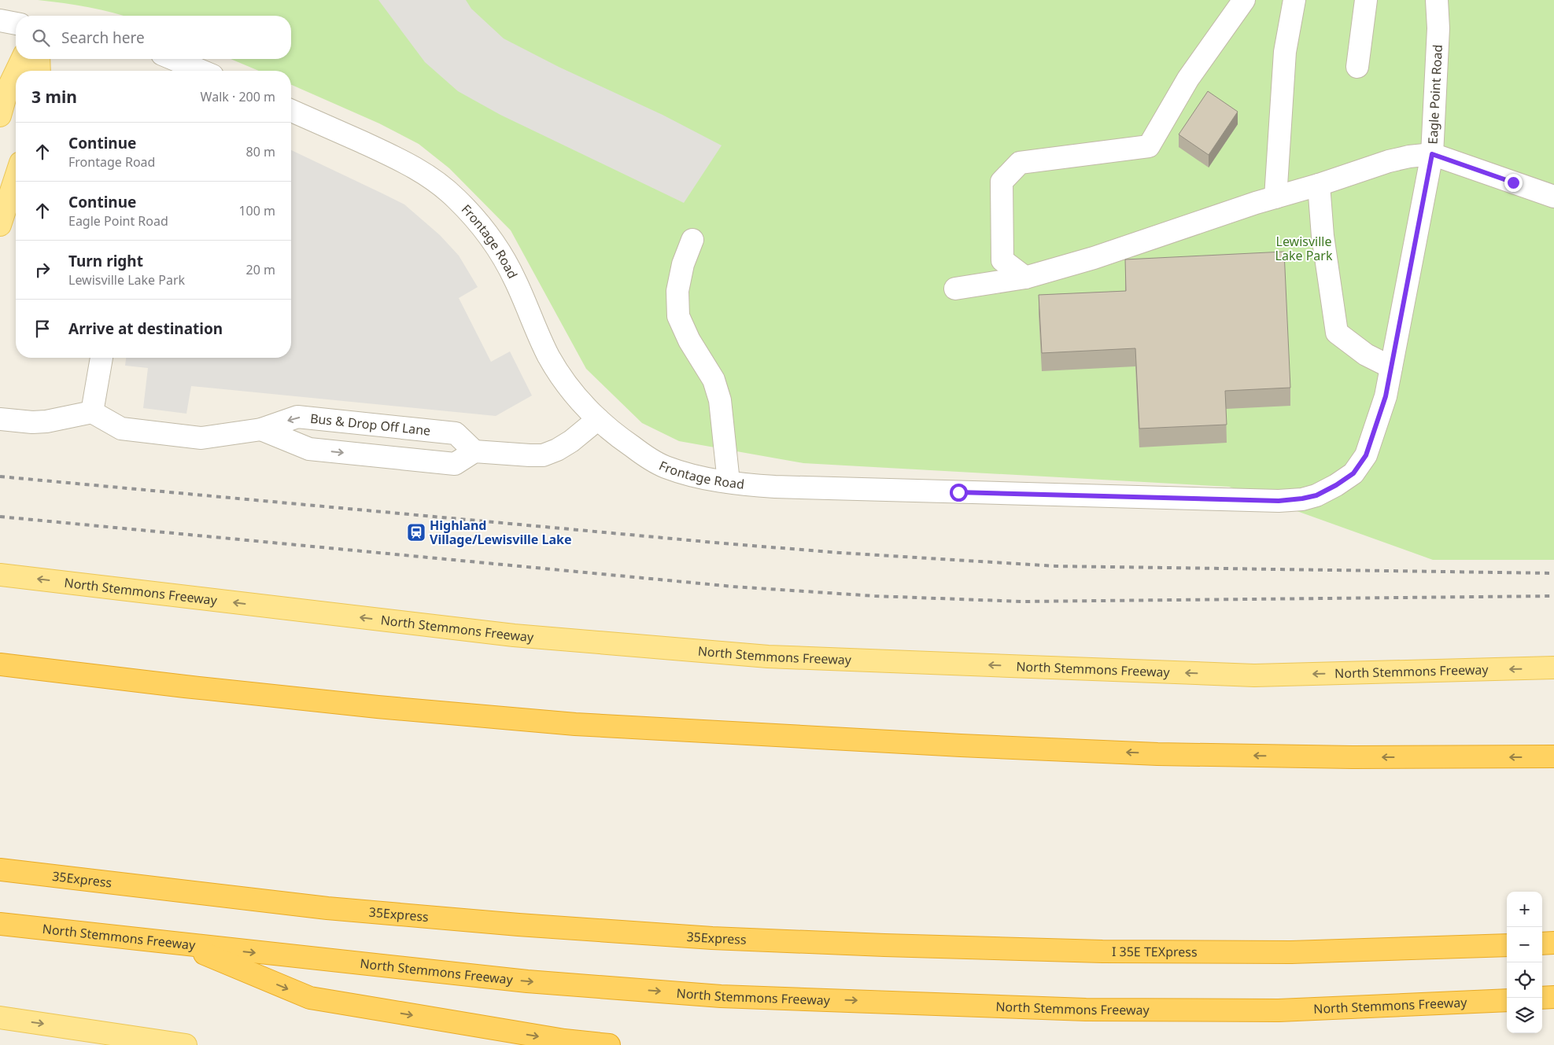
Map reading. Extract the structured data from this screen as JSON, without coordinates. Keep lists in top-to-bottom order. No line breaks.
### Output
{"streets":{"highway":["North Stemmons Freeway","35Express","I 35E TEXpress"],"street":["Eagle Point Road","Frontage Road","Bus & Drop Off Lane"]},"crossings":[["Eagle Point Road","Frontage Road"],["35Express","I 35E TEXpress"]],"parks":["Lewisville Lake Park"],"places":{"station":["Highland Village/Lewisville Lake"]},"page":{"search":"Search here","heading":["3 min","Walk · 200 m"],"list":[["Continue","Frontage Road","80 m"],["Continue","Eagle Point Road","100 m"],["Turn right","Lewisville Lake Park","20 m"],"Arrive at destination"],"map_buttons":["+","−"]}}
